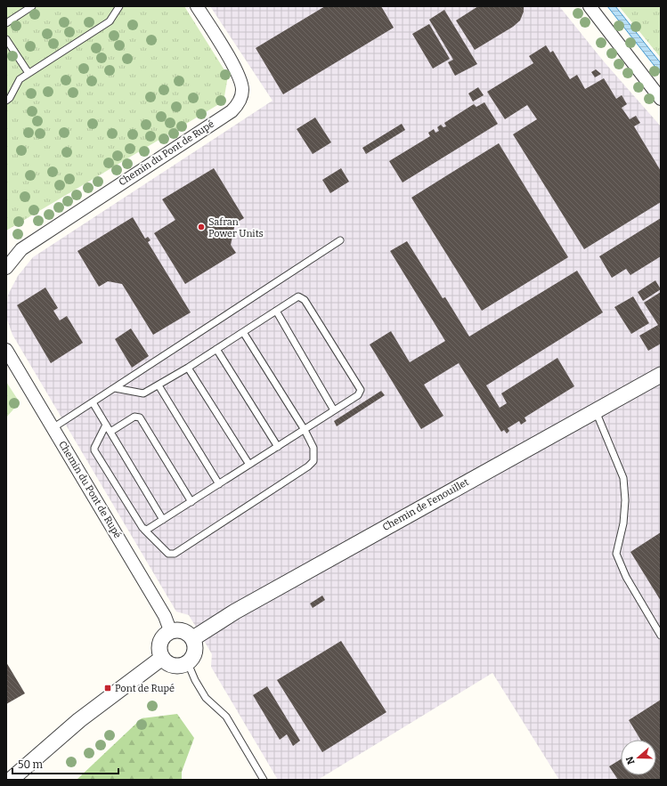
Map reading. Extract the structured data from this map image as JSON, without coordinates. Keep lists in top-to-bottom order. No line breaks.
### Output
{"streets":{"street":["Chemin du Pont de Rupé","Chemin de Fenouillet"]},"crossings":[["Chemin du Pont de Rupé","Chemin de Fenouillet"]],"places":{"other":["Safran Power Units"],"transit":["Pont de Rupé"]},"scale_bar":"50 m","north":"left"}
